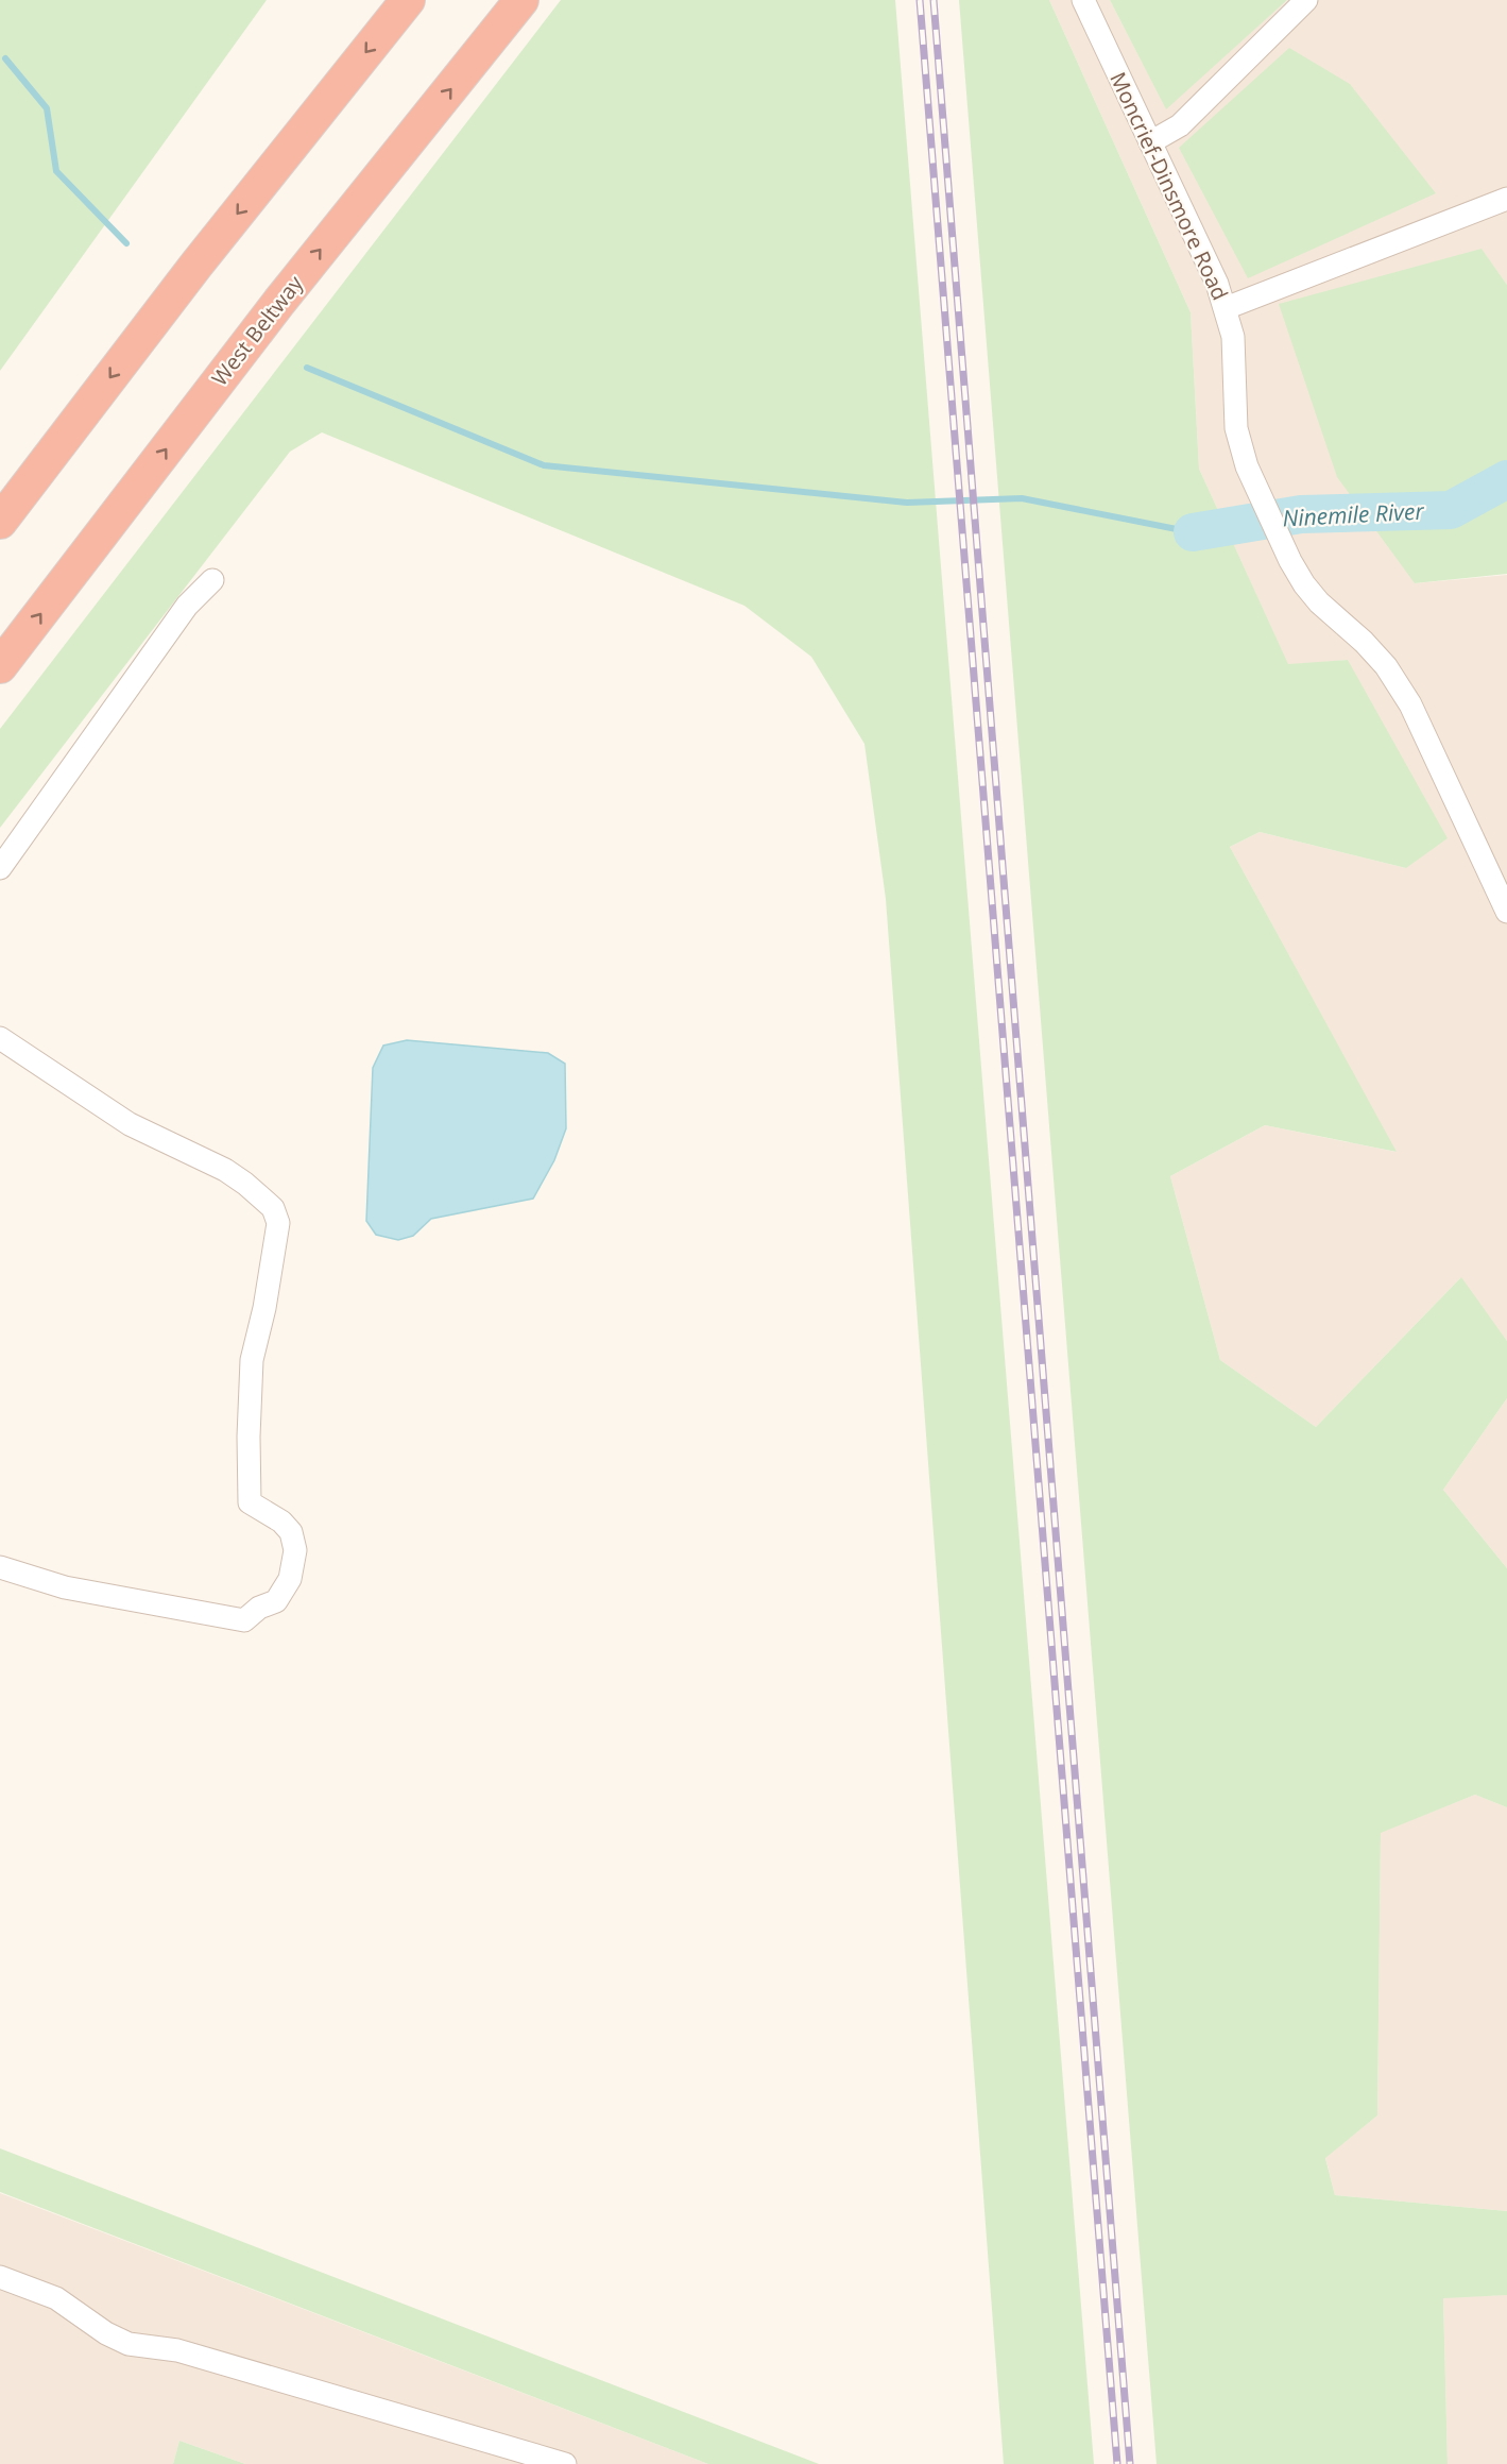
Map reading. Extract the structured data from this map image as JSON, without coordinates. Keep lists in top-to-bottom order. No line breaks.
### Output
{"streets":{"highway":["West Beltway"],"street":["Moncrief-Dinsmore Road"]},"water":["Ninemile River"]}
